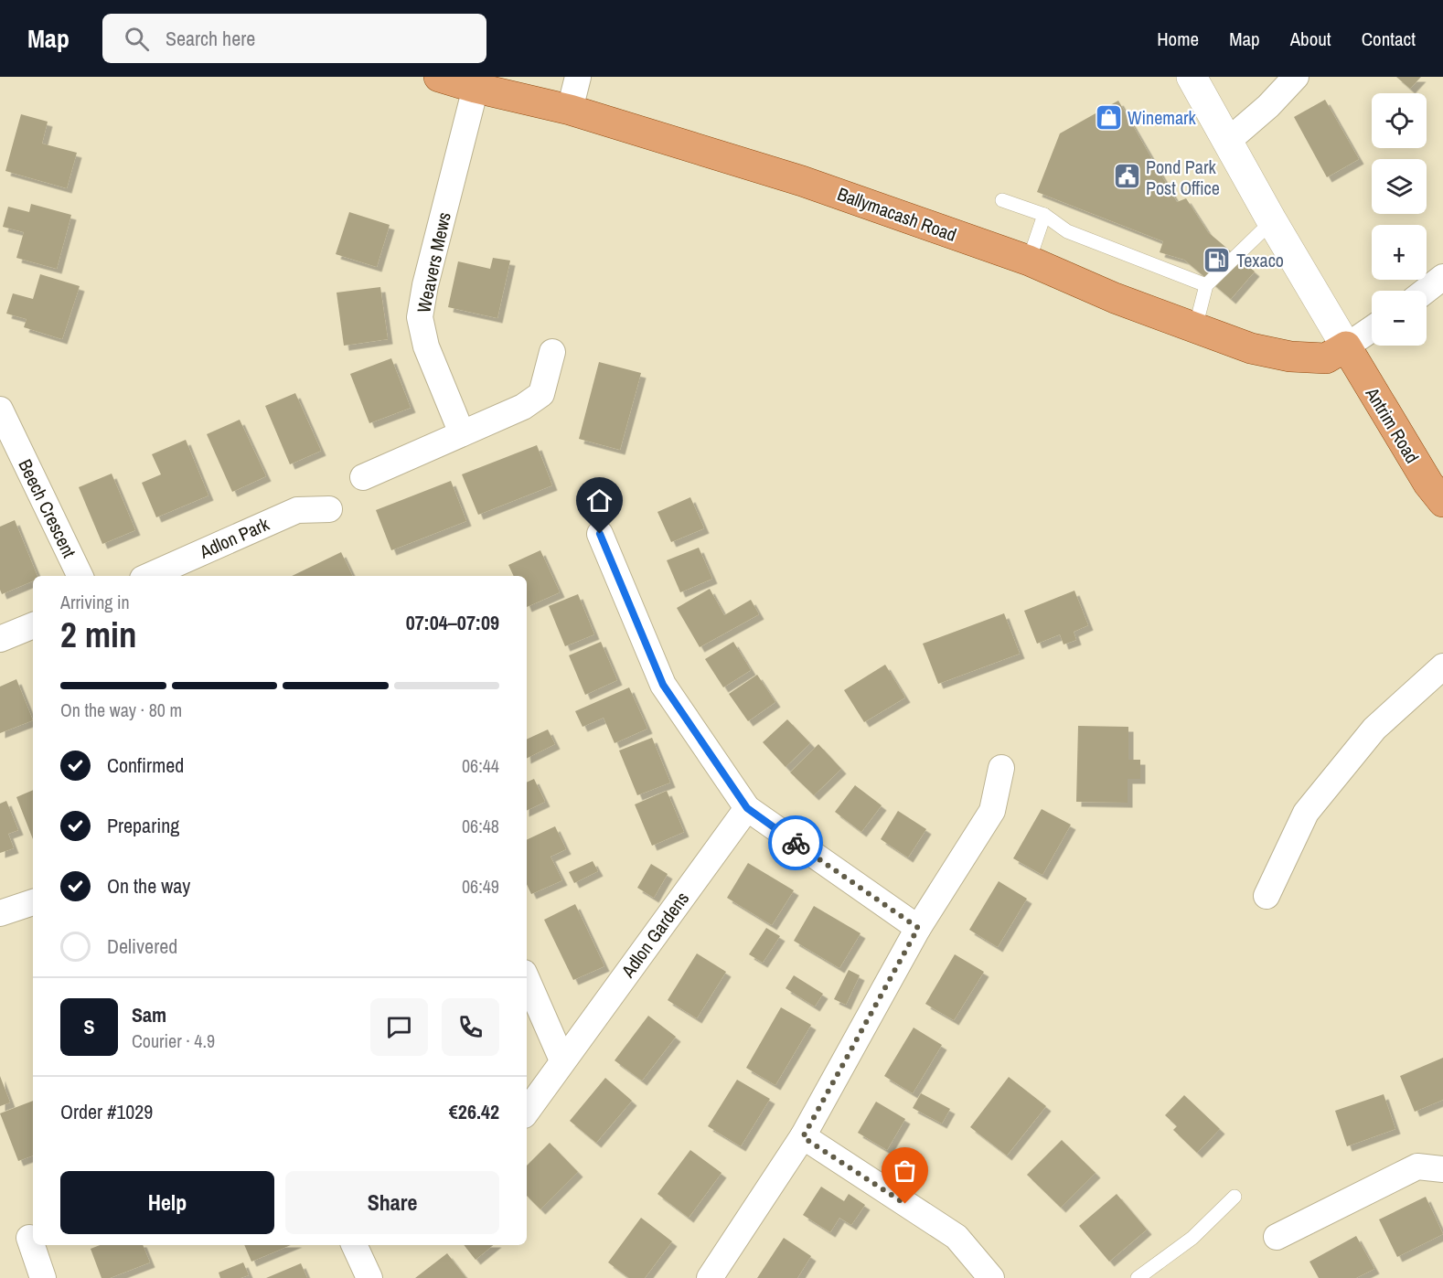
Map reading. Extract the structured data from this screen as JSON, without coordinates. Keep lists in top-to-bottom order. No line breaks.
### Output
{"streets":{"main road":["Ballymacash Road","Antrim Road"],"street":["Weavers Mews","Beech Crescent","Adlon Park","Adlon Gardens"]},"crossings":[["Ballymacash Road","Weavers Mews"],["Ballymacash Road","Antrim Road"]],"places":{"shop":["Winemark"],"public building":["Pond Park Post Office"],"fuel station":["Texaco"]},"page":{"header":"Map","search":"Search here","nav":["Home","Map","About","Contact"],"map_buttons":["+","−"],"heading":["2 min","Arriving in","07:04–07:09"],"panel":["Sam","Courier · 4.9","Order #1029","€26.42"],"bar":"On the way · 80 m","list":[["Confirmed","06:44"],["Preparing","06:48"],["On the way","06:49"],"Delivered"],"round":"S","buttons":["Help","Share"]}}
